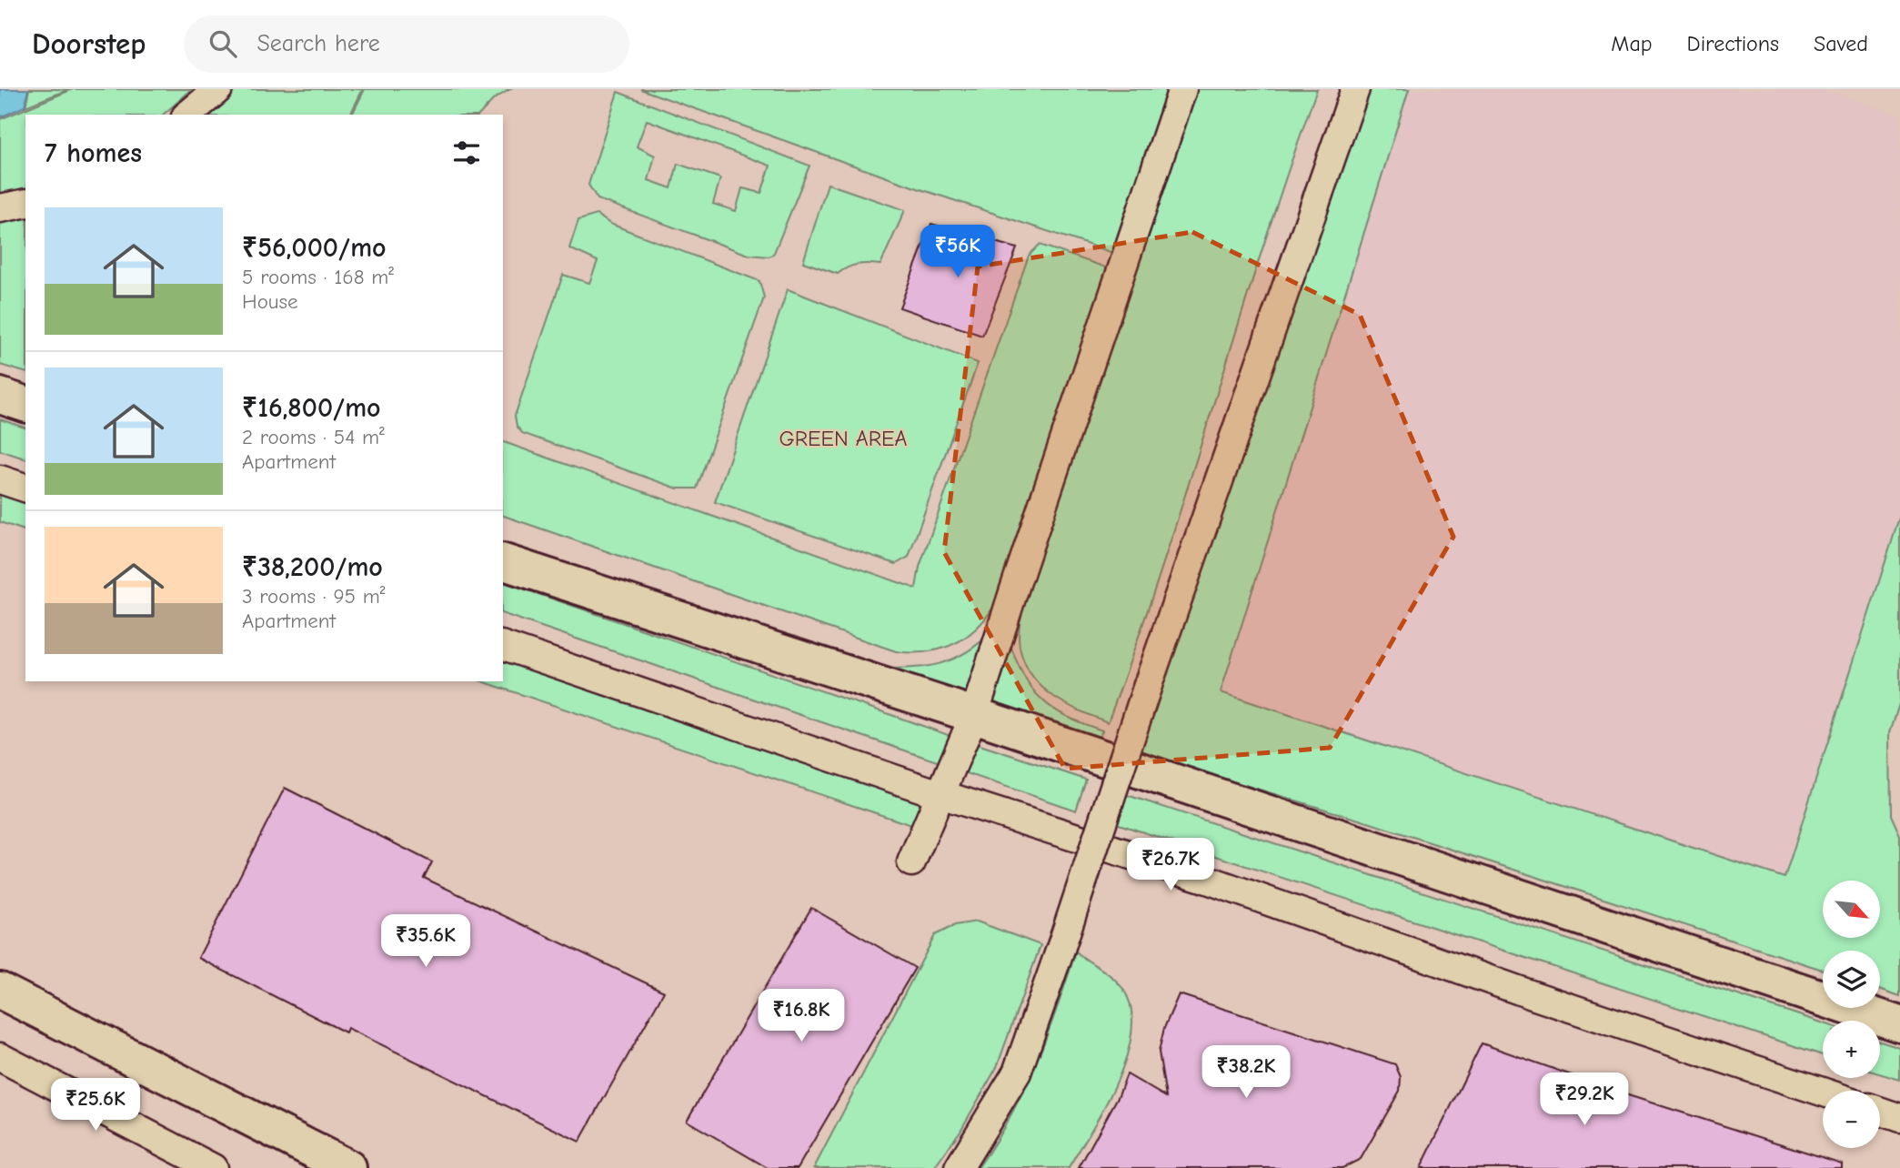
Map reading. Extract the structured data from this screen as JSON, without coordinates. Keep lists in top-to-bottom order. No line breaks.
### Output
{"parks":["GREEN AREA"],"north":"bottom right","page":{"header":"Doorstep","search":"Search here","nav":["Map","Directions","Saved"],"heading":"7 homes","list":[{"name":"₹56,000/mo","note":"5 rooms · 168 m² · House"},{"name":"₹16,800/mo","note":"2 rooms · 54 m² · Apartment"},{"name":"₹38,200/mo","note":"3 rooms · 95 m² · Apartment"}],"price":["₹56K","₹26.7K","₹35.6K","₹16.8K","₹38.2K","₹29.2K","₹25.6K"],"map_buttons":["+","−"]}}
